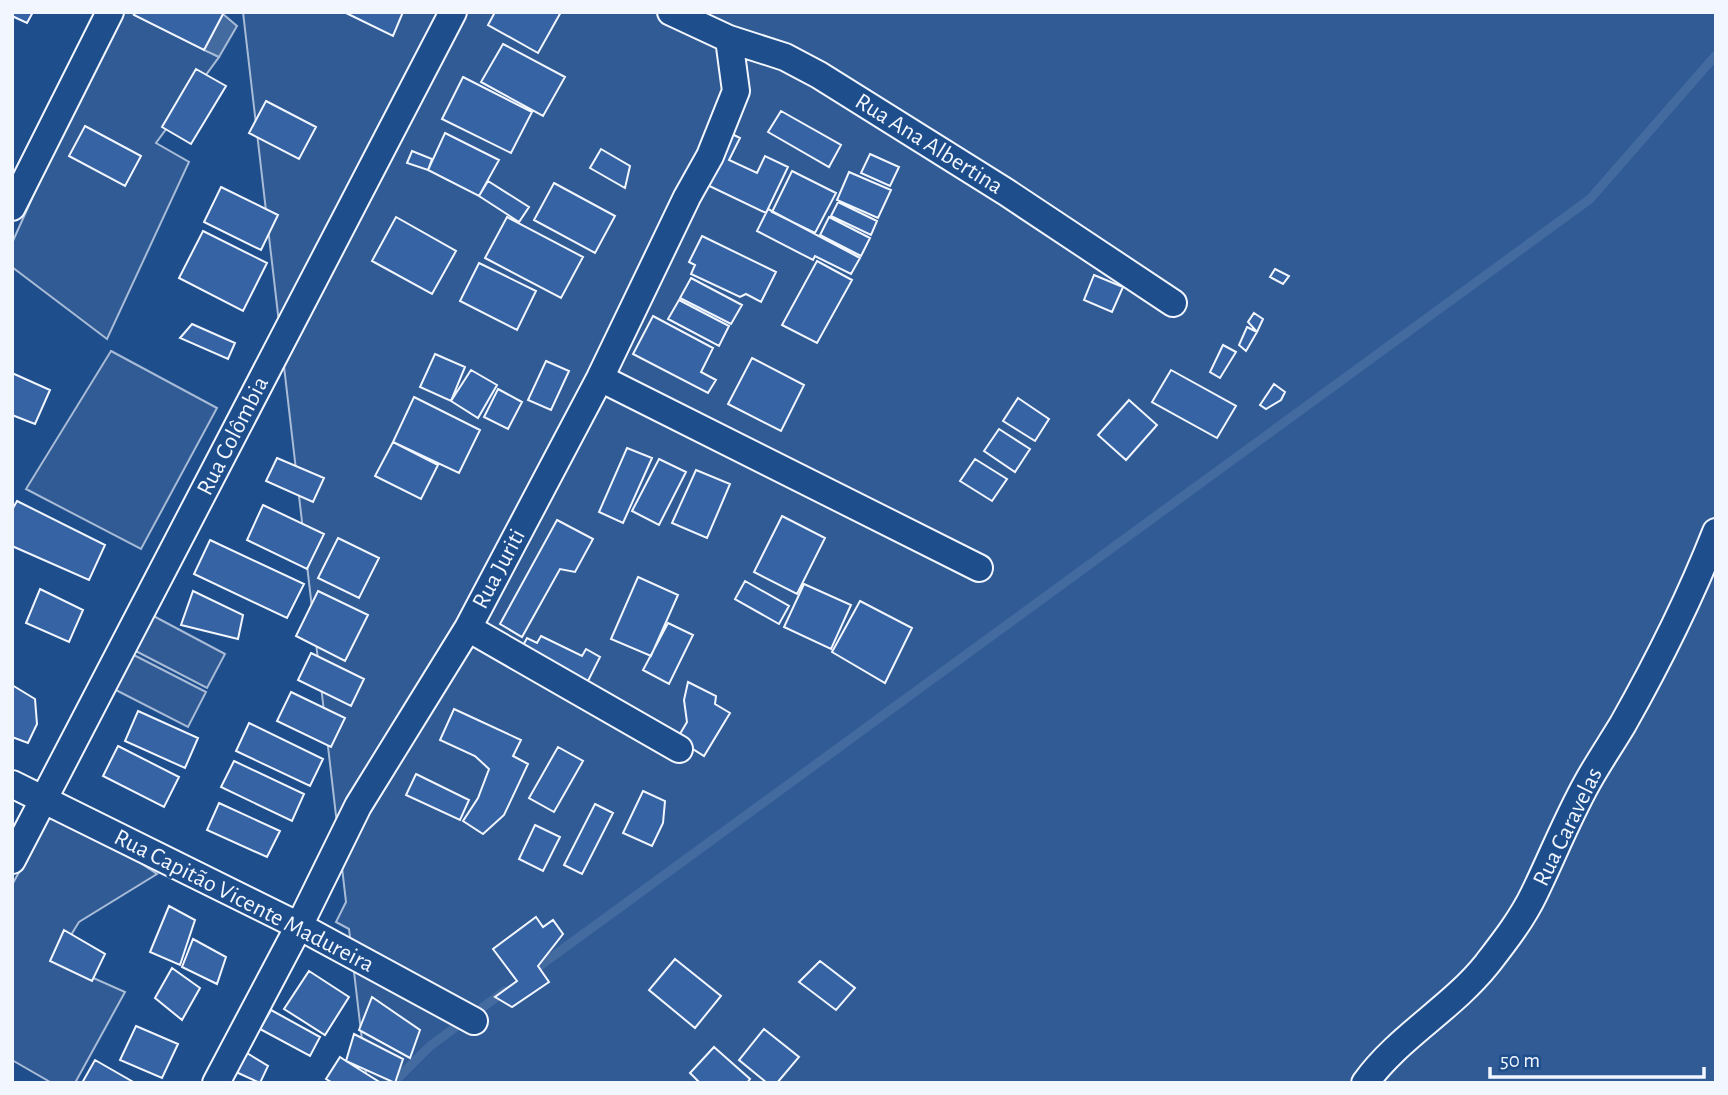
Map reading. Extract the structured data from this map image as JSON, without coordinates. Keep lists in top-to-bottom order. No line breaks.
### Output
{"streets":{"street":["Rua Ana Albertina","Rua Colômbia","Rua Juriti","Rua Caravelas","Rua Capitão Vicente Madureira"]},"crossings":[["Rua Ana Albertina","Rua Juriti"],["Rua Colômbia","Rua Capitão Vicente Madureira"],["Rua Juriti","Rua Capitão Vicente Madureira"]],"scale_bar":"50 m"}
